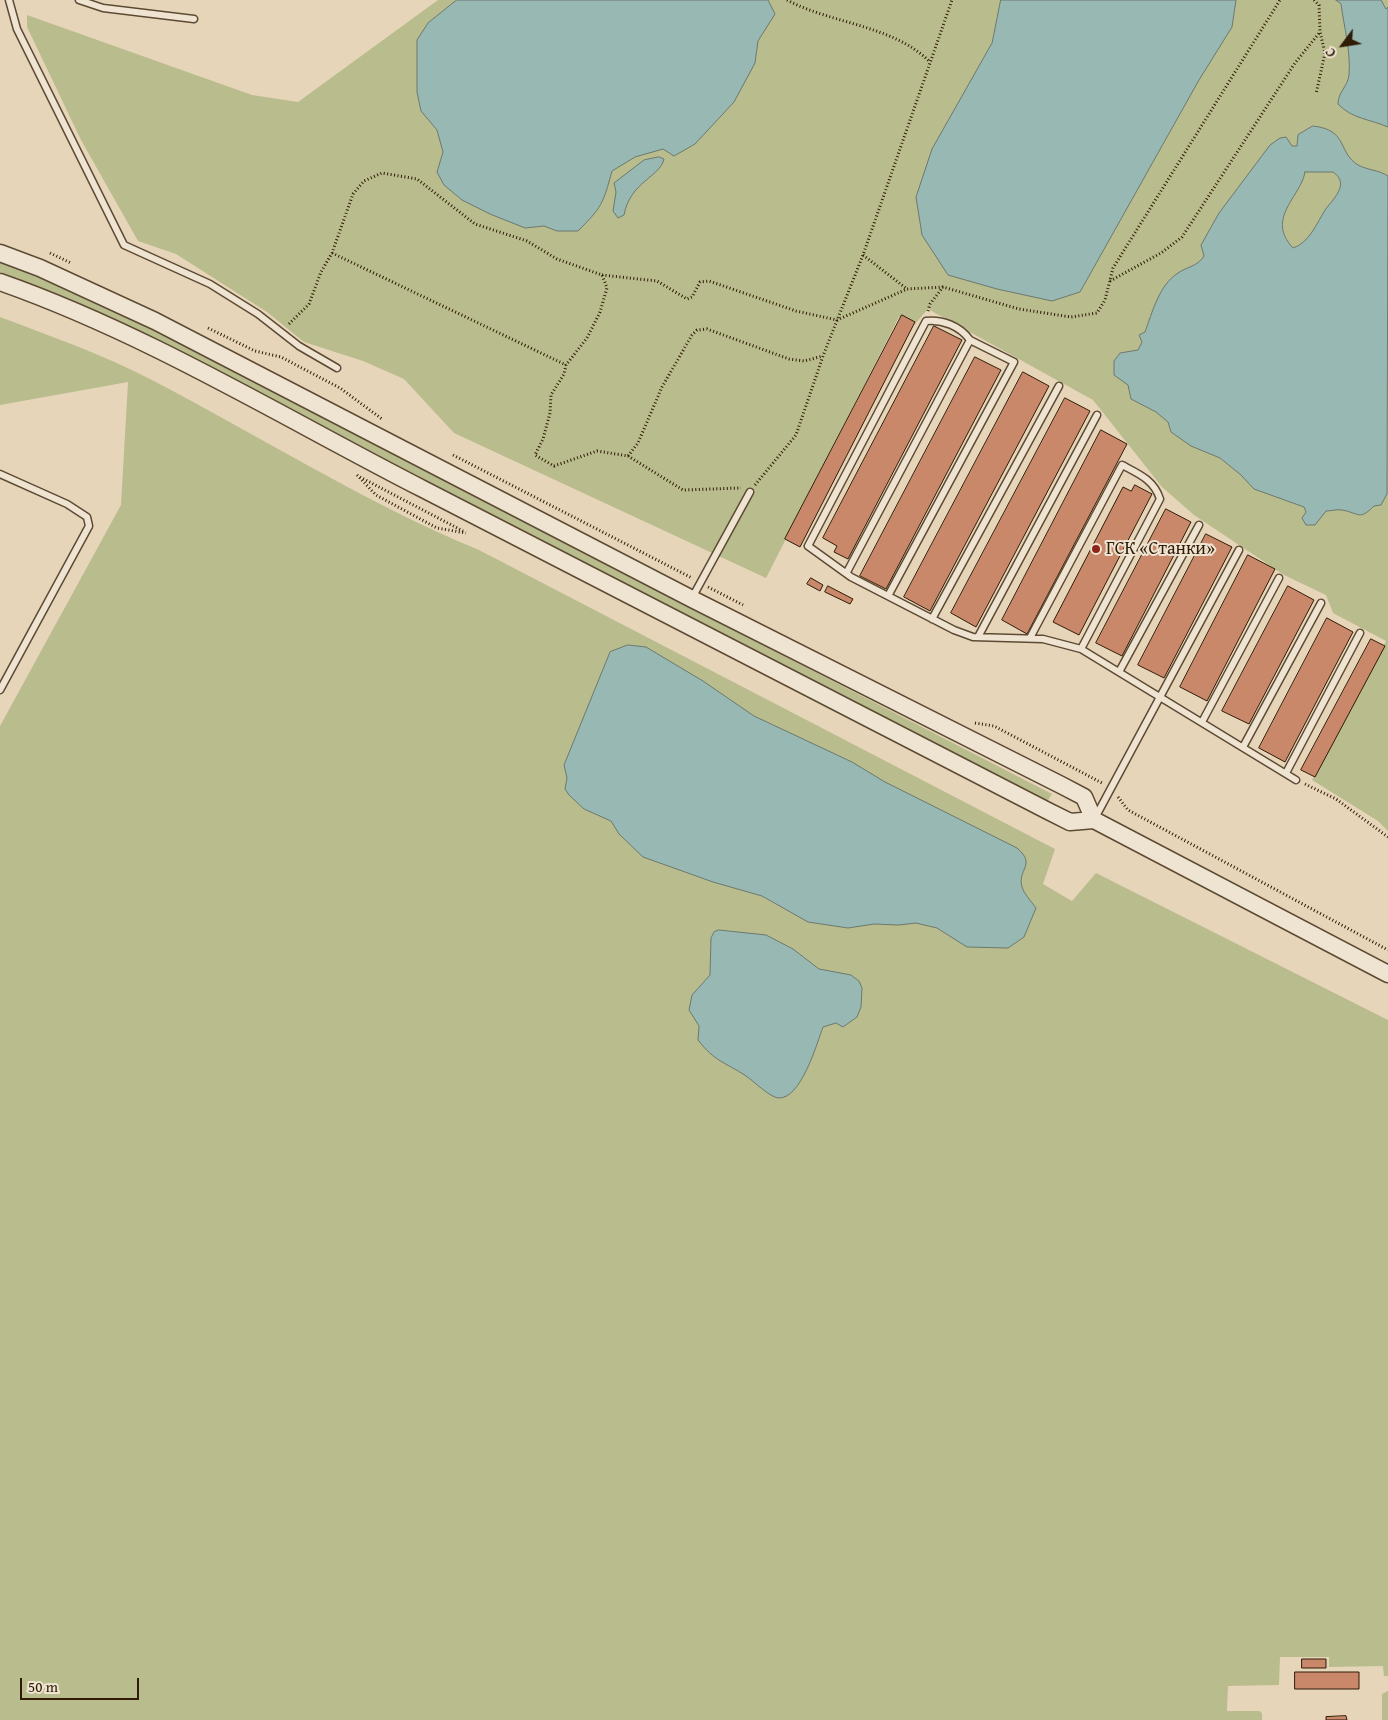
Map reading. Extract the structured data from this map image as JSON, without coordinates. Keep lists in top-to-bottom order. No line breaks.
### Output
{"places":["ГСК «Станки»"],"scale_bar":"50 m","north":"bottom left"}
